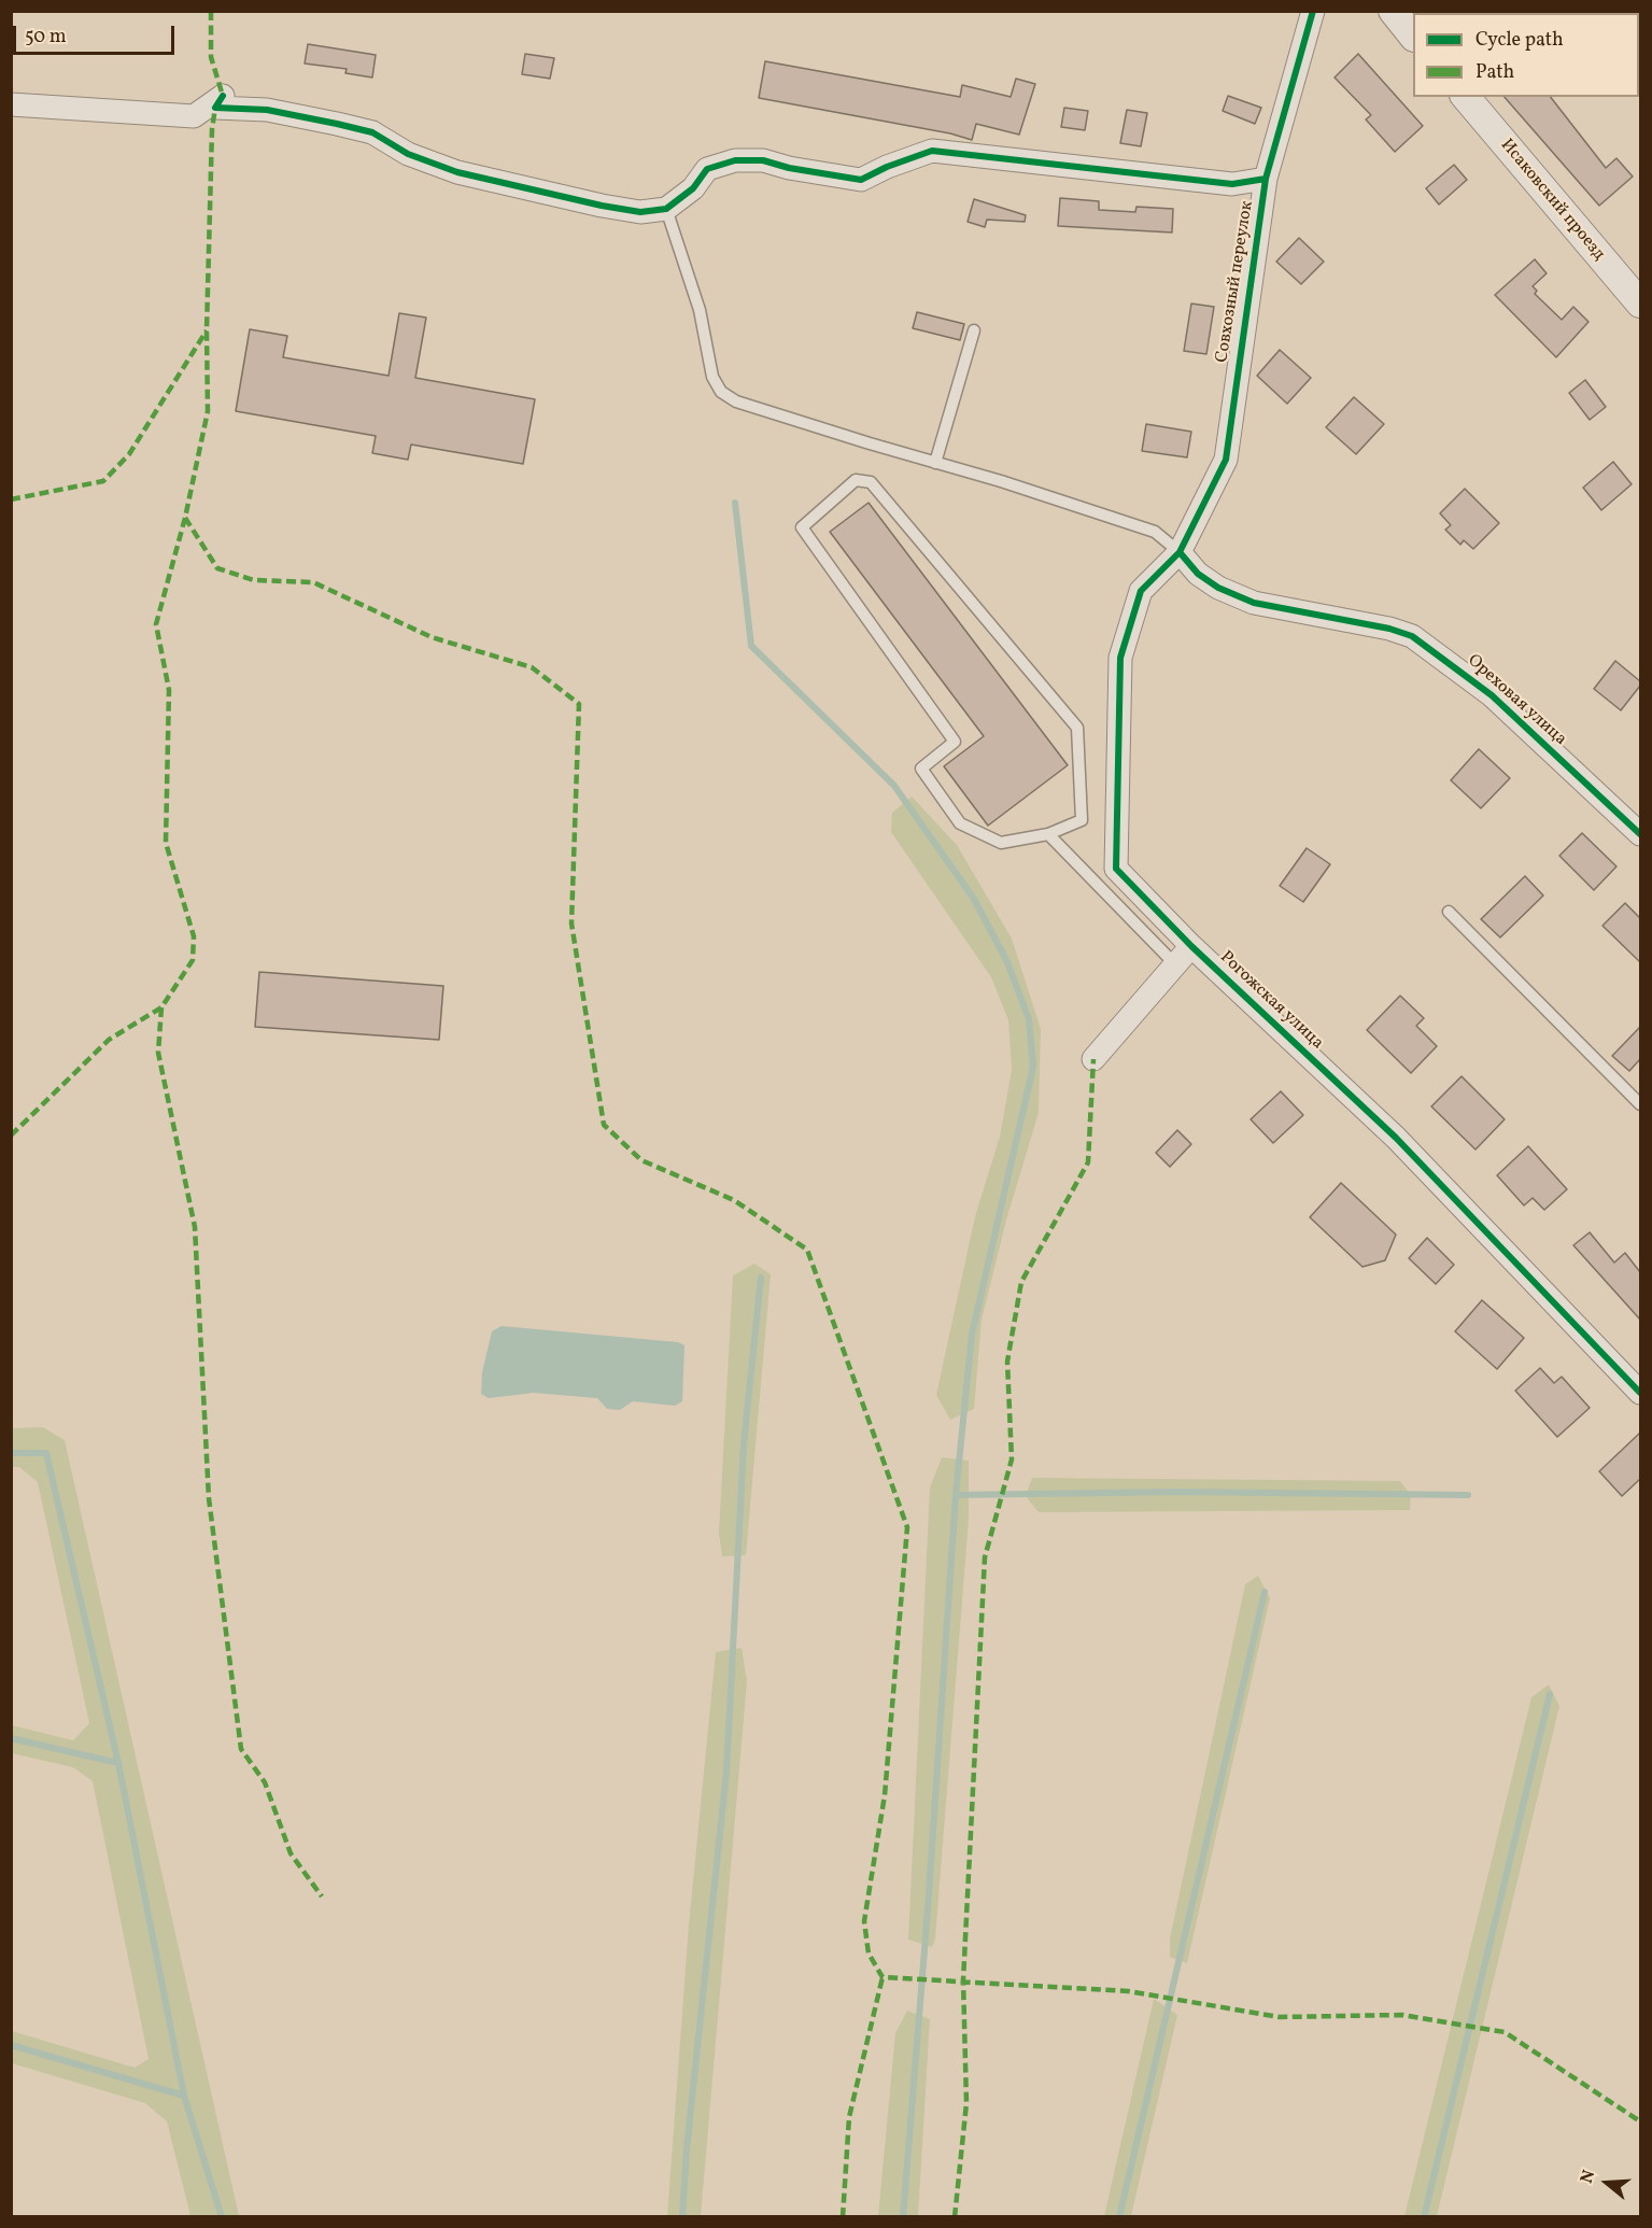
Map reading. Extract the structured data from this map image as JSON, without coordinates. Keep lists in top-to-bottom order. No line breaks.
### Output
{"streets":{"street":["Исаковский проезд","Совхозный переулок","Ореховая улица","Рогожская улица"]},"crossings":[["Совхозный переулок","Ореховая улица"],["Совхозный переулок","Рогожская улица"],["Ореховая улица","Рогожская улица"]],"legend":["Cycle path","Path"],"scale_bar":"50 m","north":"left"}
